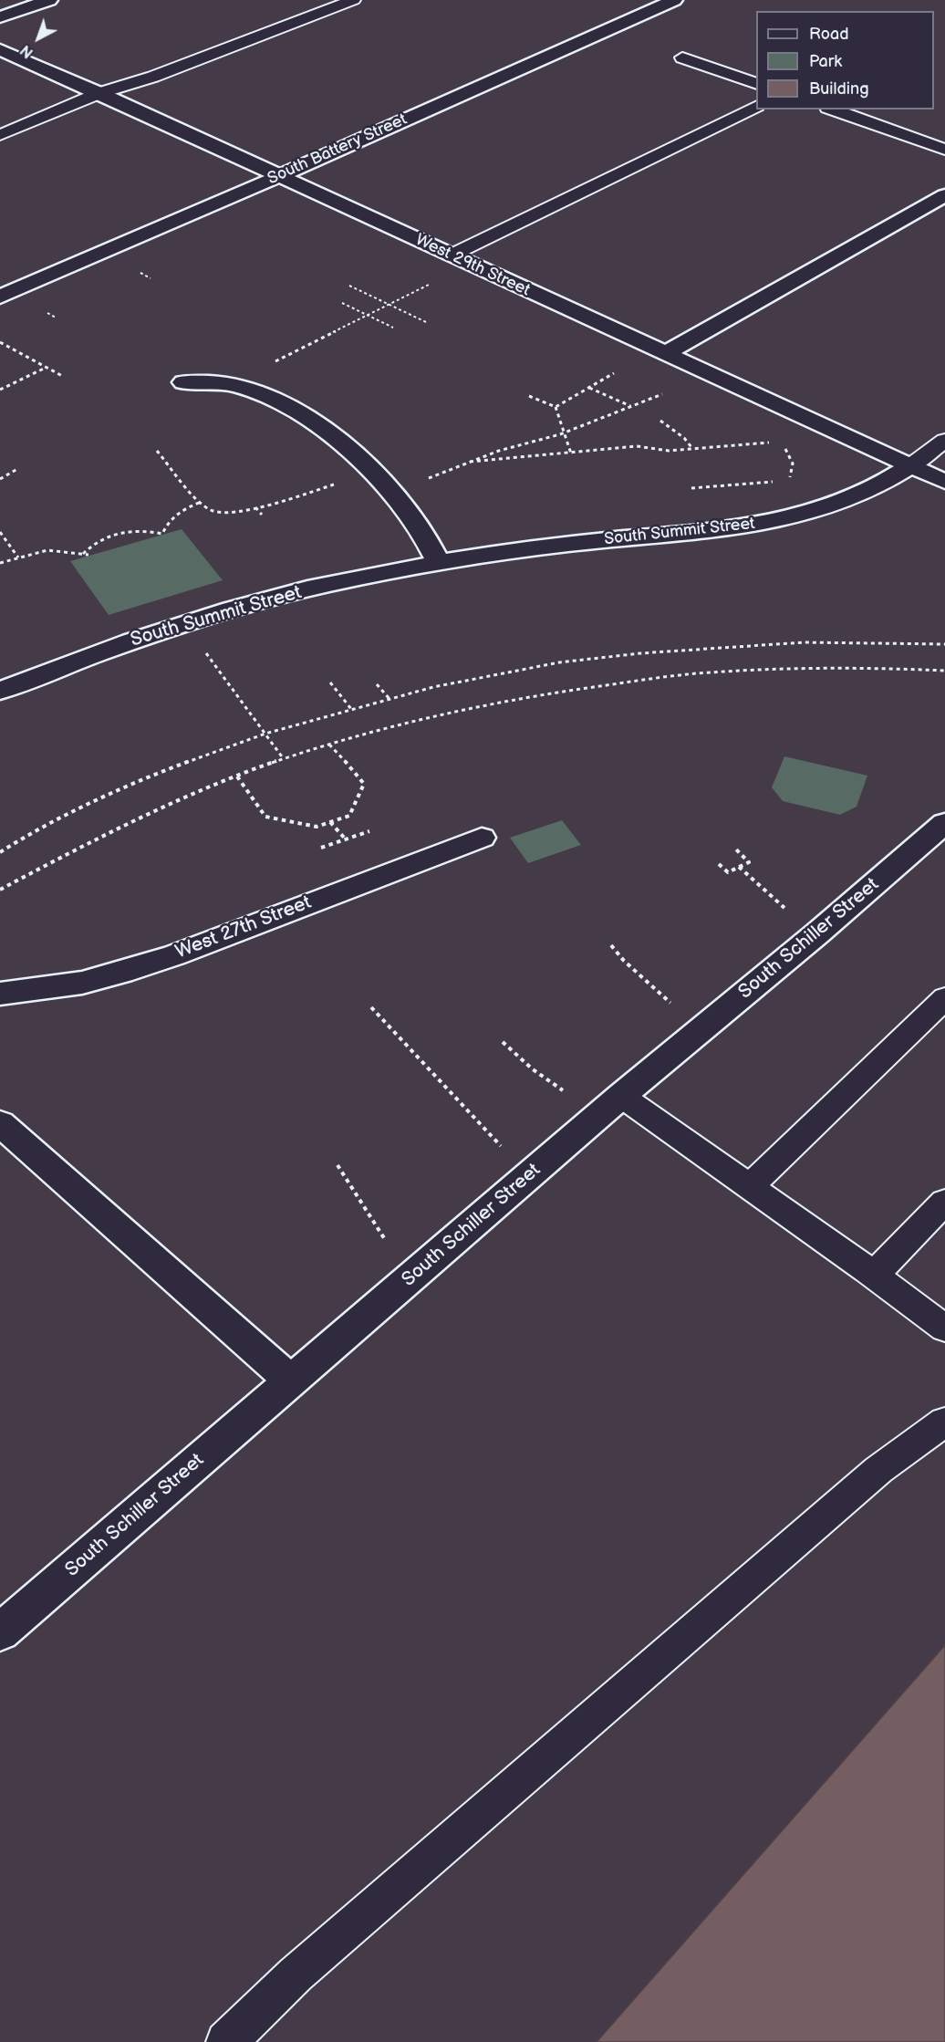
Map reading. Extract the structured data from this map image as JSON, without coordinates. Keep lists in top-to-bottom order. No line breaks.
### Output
{"streets":{"street":["South Battery Street","West 29th Street","South Summit Street","West 27th Street","South Schiller Street"]},"crossings":[["South Battery Street","West 29th Street"],["West 29th Street","South Summit Street"]],"legend":["Road","Park","Building"],"north":"bottom left"}
